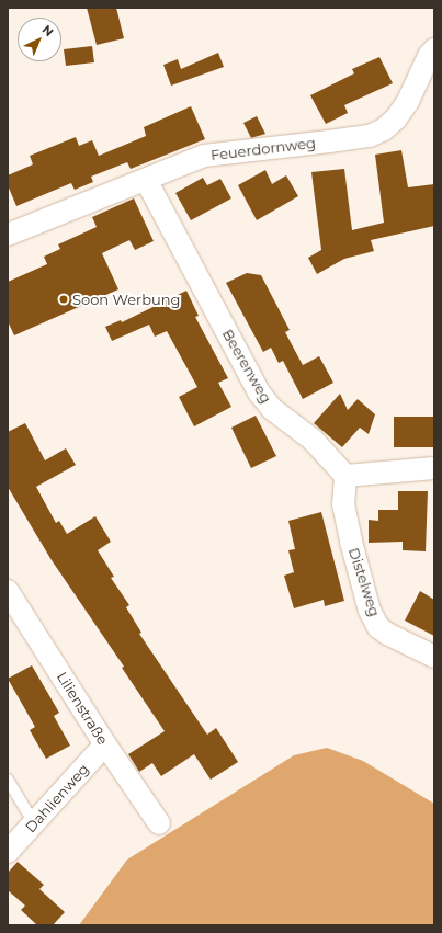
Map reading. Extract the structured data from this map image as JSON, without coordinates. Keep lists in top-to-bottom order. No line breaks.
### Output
{"streets":{"street":["Feuerdornweg","Beerenweg","Distelweg","Lilienstraße","Dahlienweg"]},"crossings":[["Feuerdornweg","Beerenweg"],["Beerenweg","Distelweg"],["Lilienstraße","Dahlienweg"]],"places":["Soon Werbung"],"north":"top right"}
